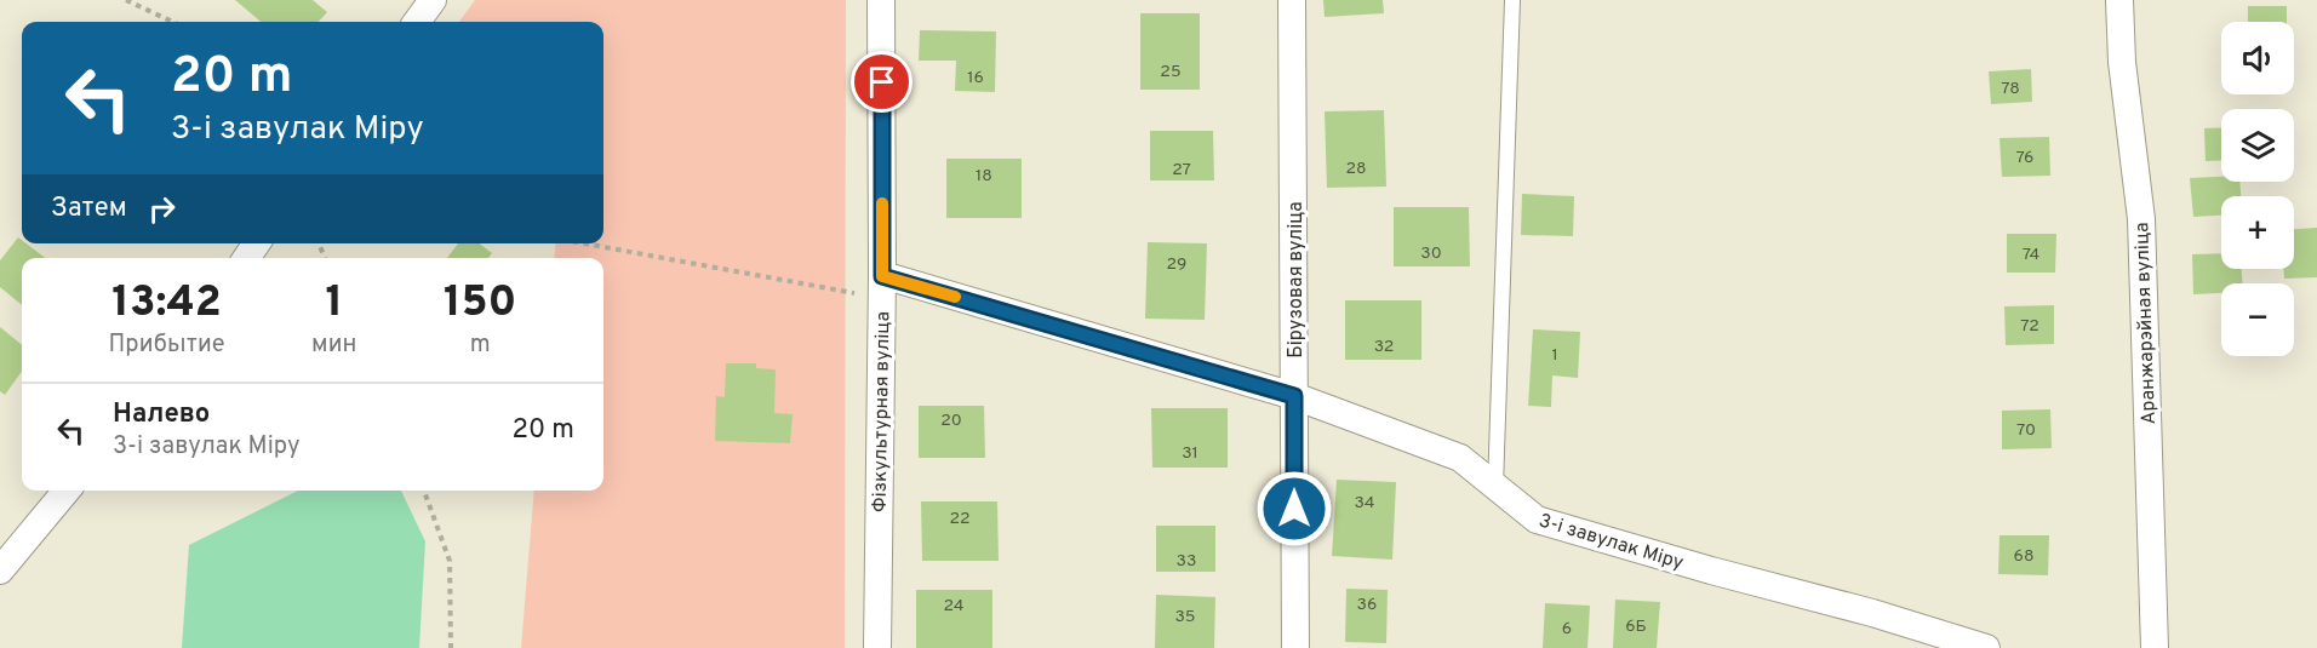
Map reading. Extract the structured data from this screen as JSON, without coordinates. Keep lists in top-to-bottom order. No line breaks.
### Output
{"streets":{"street":["Бірузовая вуліца","Аранжарэйная вуліца","Фізкультурная вуліца","3-і завулак Міру"]},"crossings":[["Бірузовая вуліца","3-і завулак Міру"],["Фізкультурная вуліца","3-і завулак Міру"]],"house_numbers":["25","16","78","76","28","27","18","30","74","29","72","32","1","20","70","31","34","22","68","33","36","24","35","6Б","6"],"page":{"map_buttons":["+","−"],"turn":["20 m","3-і завулак Міру"],"then":"Затем","eta":["13:42","Прибытие","1","мин","150","m"],"list":[{"name":"Налево","note":"3-і завулак Міру","value":"20 m"}]}}
